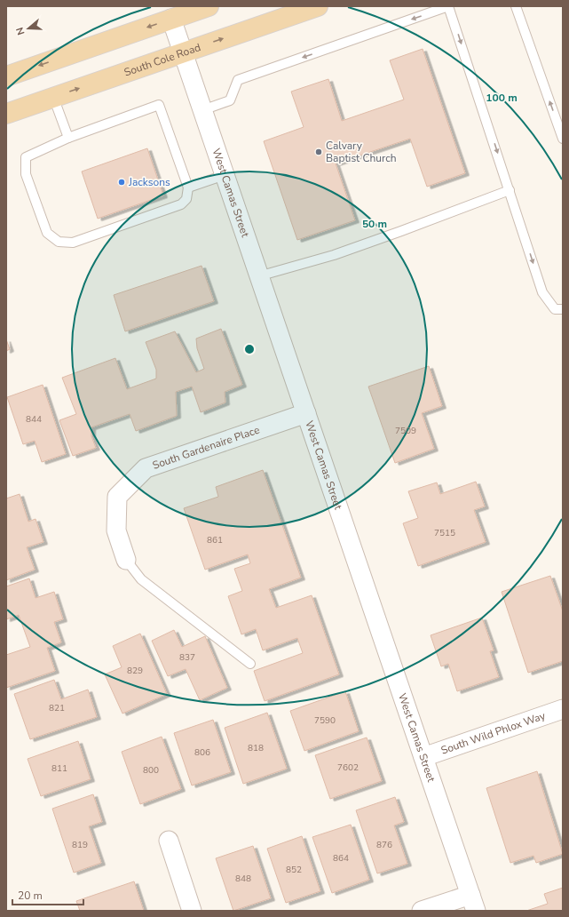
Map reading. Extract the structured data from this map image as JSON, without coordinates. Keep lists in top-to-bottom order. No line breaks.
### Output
{"streets":{"main road":["South Cole Road"],"street":["West Camas Street","South Gardenaire Place","South Wild Phlox Way"]},"crossings":[["South Cole Road","West Camas Street"],["West Camas Street","South Gardenaire Place"],["West Camas Street","South Wild Phlox Way"]],"places":["Calvary Baptist Church","Jacksons"],"house_numbers":["844","7509","7515","861","837","829","821","7590","818","806","7602","811","800","819","876","864","852","848"],"scale_bar":"20 m","north":"left","rings":["100 m","50 m"]}
